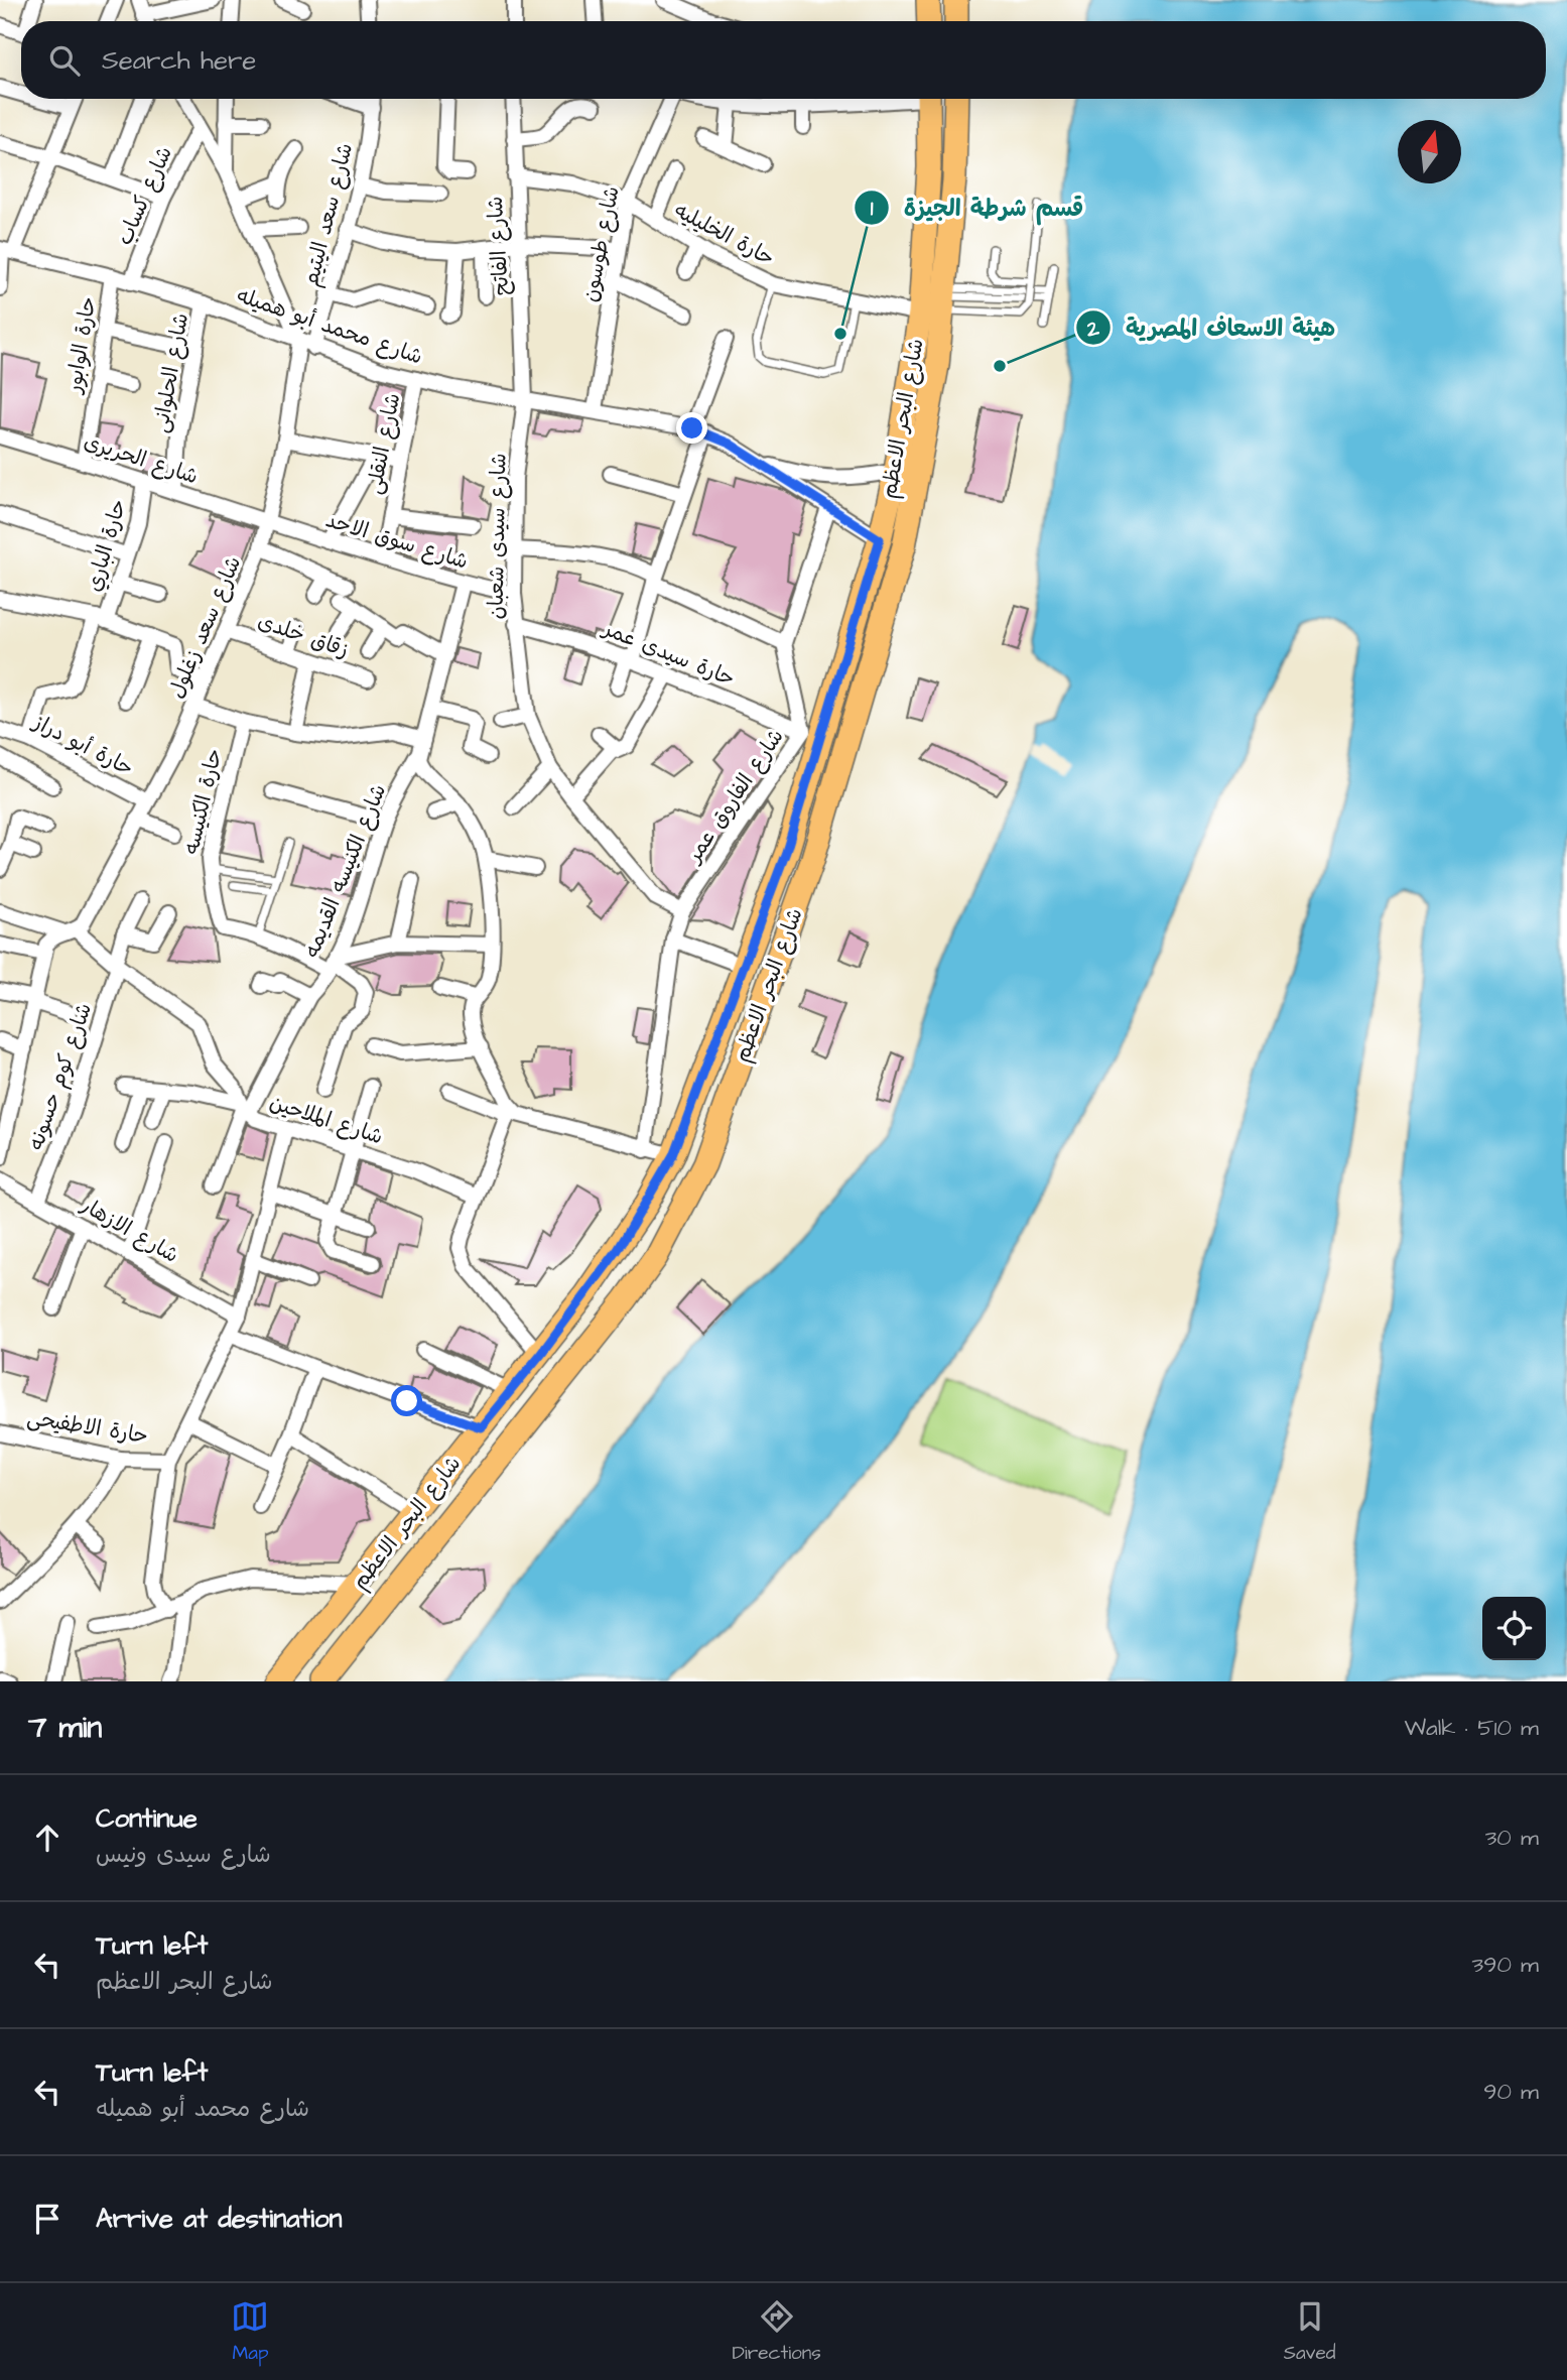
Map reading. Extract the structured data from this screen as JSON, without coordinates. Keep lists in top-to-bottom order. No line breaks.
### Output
{"streets":{"main road":["شارع البحر الاعظم"],"street":["شارع كساب","شارع سعد اليتيم","حارة الخليليه","شارع طوسون","شارع الفاتح","شارع محمد أبو هميله","حارة الوابور","شارع الحلوانى","شارع النقلى","شارع الحريرى","شارع سيدى شعبان","شارع سوق الاحد","حارة الباري","شارع سعد زغلول","زقاق خلدى","حارة سيدى عمر","حارة أبو دراز","شارع الفاروق عمر","حارة الكنيسه","شارع الكنيسه القديمه","شارع كوم حسونه","شارع الملاحين","شارع الازهار","حارة الاطفيحى"]},"crossings":[["شارع كساب","شارع محمد أبو هميله"],["شارع سعد اليتيم","شارع محمد أبو هميله"],["حارة الخليليه","شارع طوسون"],["حارة الخليليه","شارع الفاتح"],["حارة الخليليه","شارع البحر الاعظم"],["شارع طوسون","شارع محمد أبو هميله"],["شارع الفاتح","شارع محمد أبو هميله"],["شارع الفاتح","شارع سيدى شعبان"],["شارع محمد أبو هميله","حارة الوابور"],["شارع محمد أبو هميله","شارع الحلوانى"],["شارع محمد أبو هميله","شارع البحر الاعظم"],["شارع محمد أبو هميله","شارع النقلى"],["شارع محمد أبو هميله","شارع سيدى شعبان"],["شارع محمد أبو هميله","شارع سعد زغلول"],["حارة الوابور","شارع الحريرى"],["شارع الحلوانى","شارع الحريرى"],["شارع النقلى","شارع سوق الاحد"],["شارع الحريرى","شارع سوق الاحد"],["شارع الحريرى","حارة الباري"],["شارع الحريرى","شارع سعد زغلول"],["شارع سيدى شعبان","شارع سوق الاحد"],["شارع سيدى شعبان","حارة سيدى عمر"],["شارع سيدى شعبان","شارع الفاروق عمر"],["شارع سوق الاحد","شارع سعد زغلول"],["شارع سوق الاحد","شارع الكنيسه القديمه"],["حارة الباري","حارة أبو دراز"],["شارع سعد زغلول","زقاق خلدى"],["شارع سعد زغلول","حارة أبو دراز"],["شارع سعد زغلول","شارع الملاحين"],["حارة سيدى عمر","شارع الفاروق عمر"],["شارع الكنيسه القديمه","شارع الملاحين"],["شارع كوم حسونه","شارع الملاحين"],["شارع كوم حسونه","شارع الازهار"]],"places":["قسم شرطة الجيزة","هيئة الاسعاف المصرية"],"north":"top","page":{"search":"Search here","heading":["7 min","Walk · 510 m"],"list":[["Continue","شارع سيدى ونيس","30 m"],["Turn left","شارع البحر الاعظم","390 m"],["Turn left","شارع محمد أبو هميله","90 m"],"Arrive at destination"],"nav":["Map","Directions","Saved"]}}
